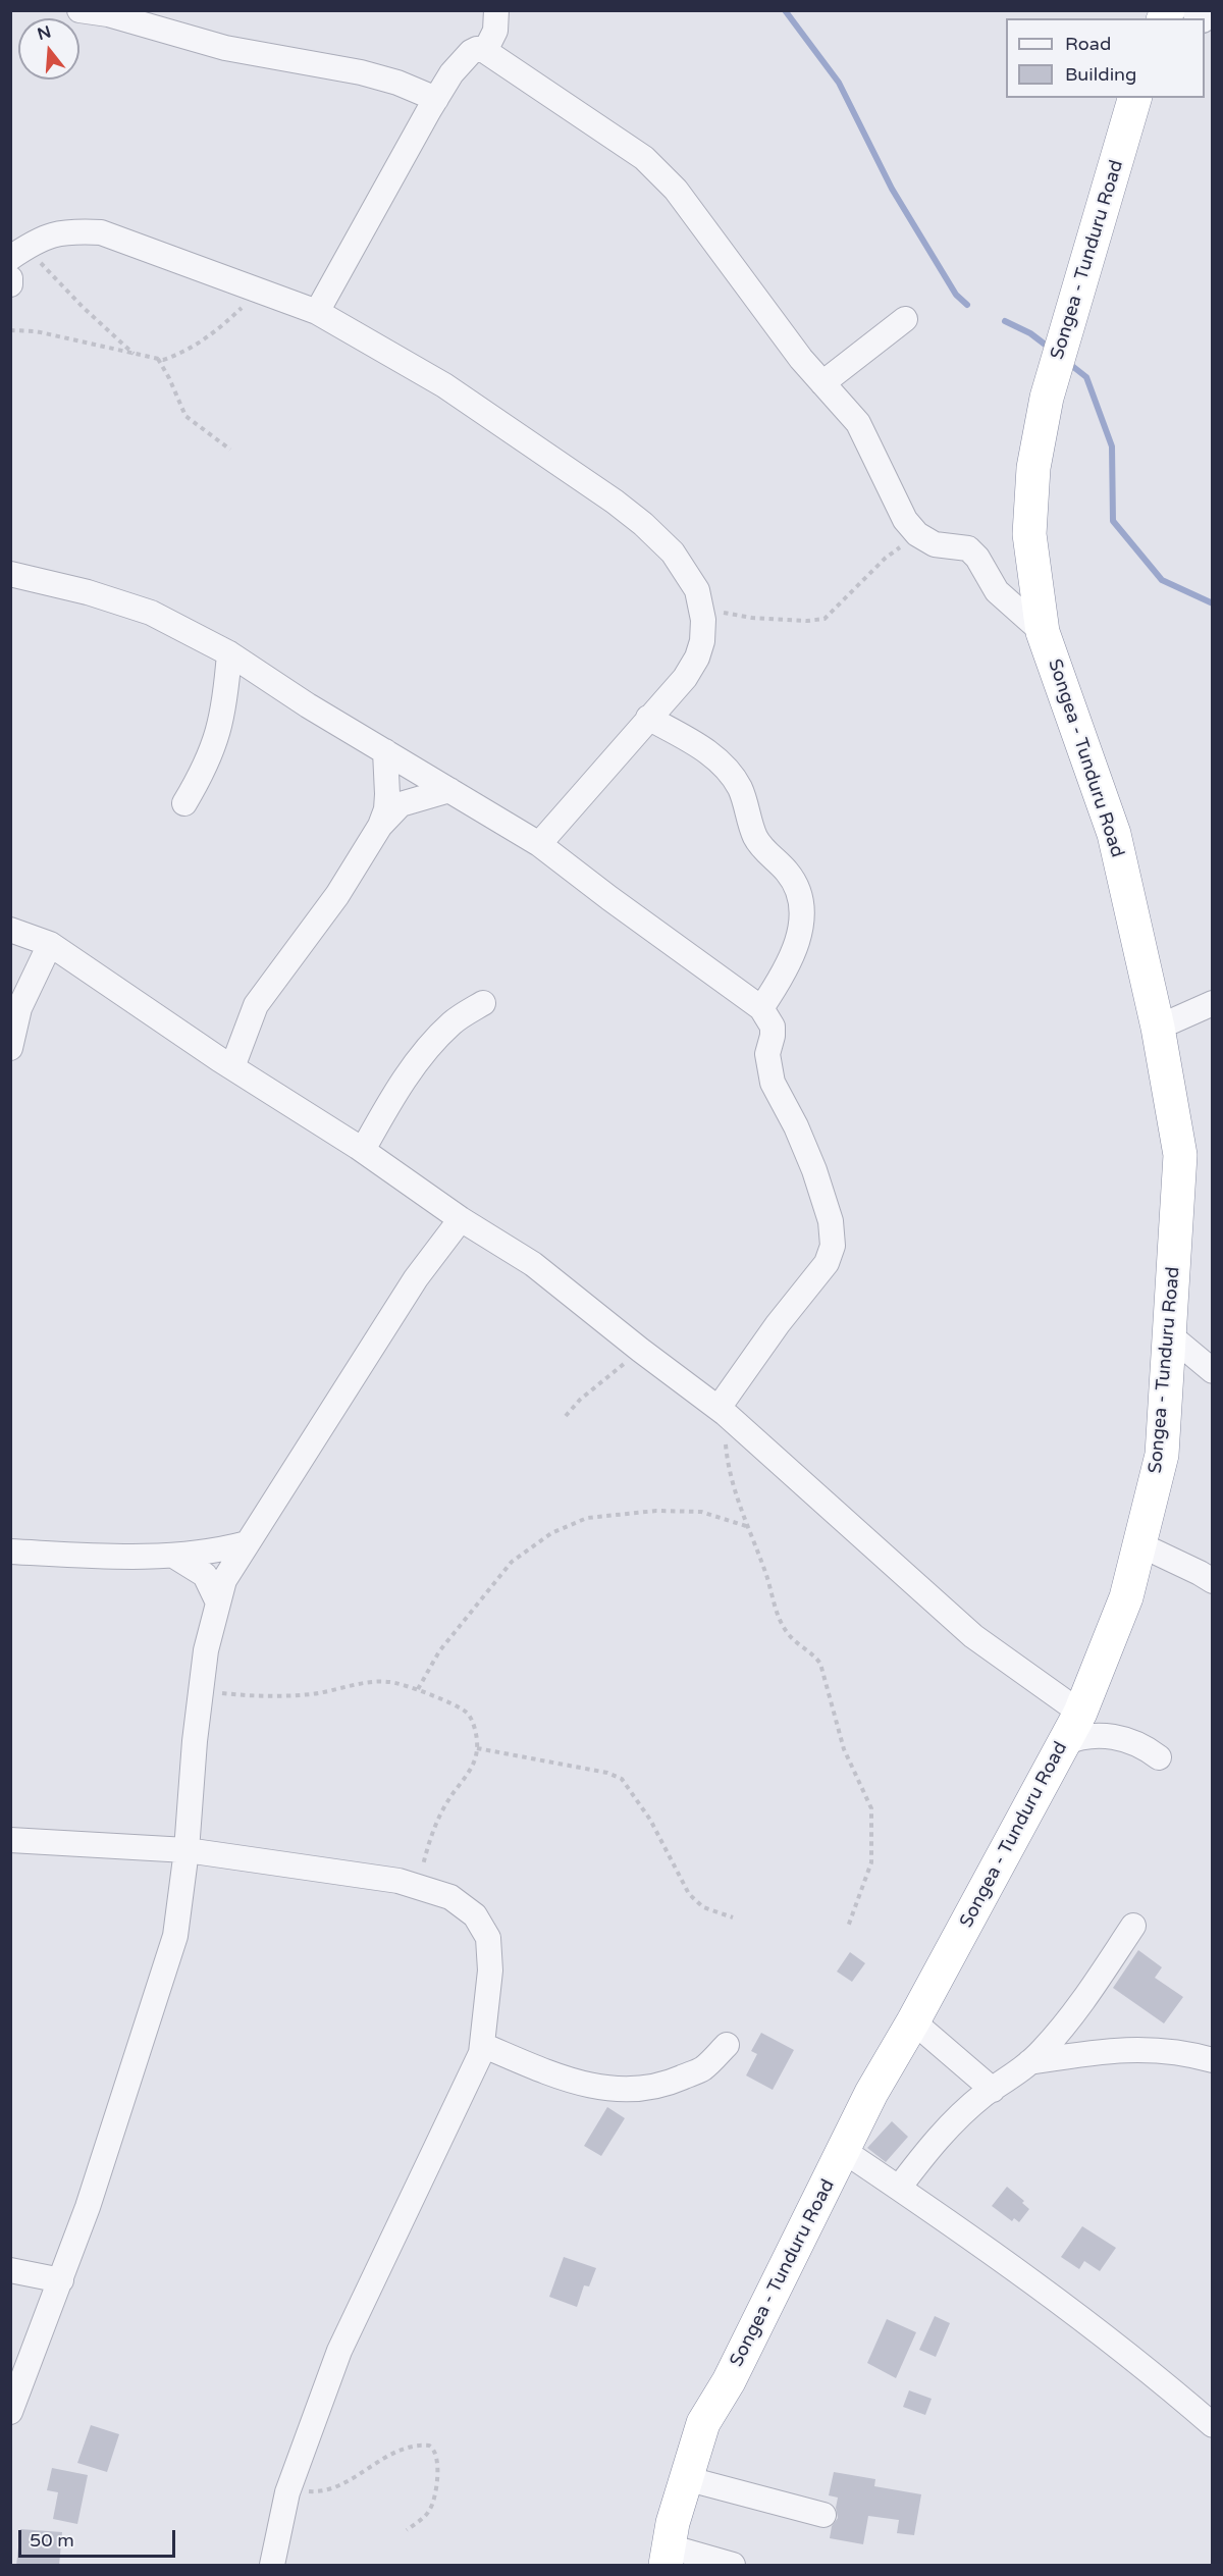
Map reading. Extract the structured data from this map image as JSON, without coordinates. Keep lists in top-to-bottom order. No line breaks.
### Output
{"streets":{"highway":["Songea - Tunduru Road"]},"legend":["Road","Building"],"scale_bar":"50 m","north":"top"}
